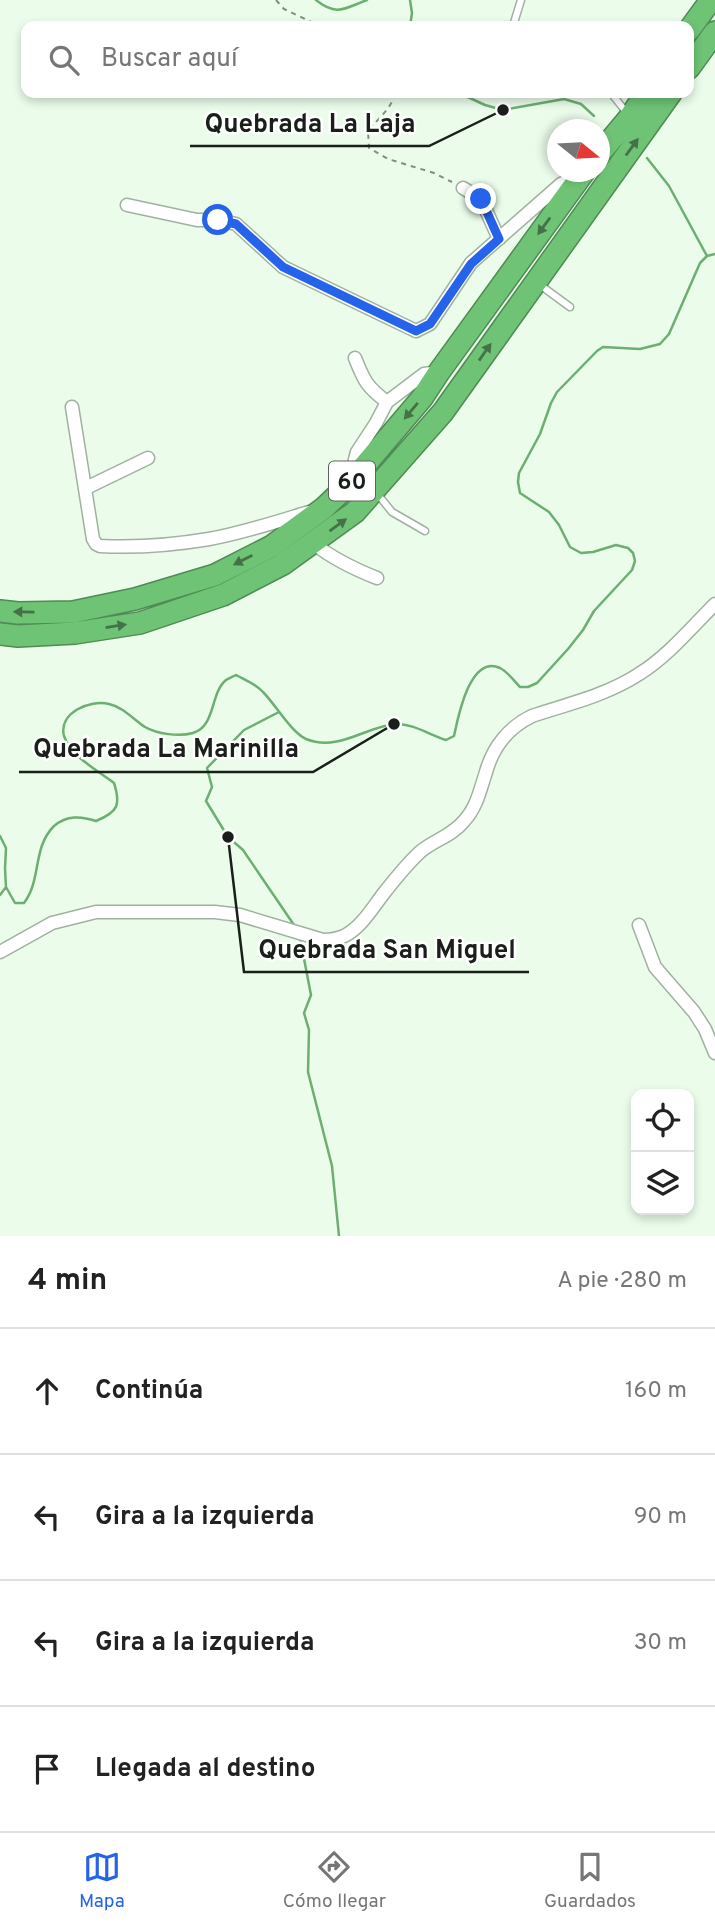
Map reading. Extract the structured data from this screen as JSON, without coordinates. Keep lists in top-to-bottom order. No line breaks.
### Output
{"streets":{"highway":["60"]},"places":["Quebrada La Laja","Quebrada La Marinilla","Quebrada San Miguel"],"north":"right","page":{"search":"Buscar aquí","heading":["4 min","A pie · 280 m"],"list":[["Continúa","160 m"],["Gira a la izquierda","90 m"],["Gira a la izquierda","30 m"],"Llegada al destino"],"nav":["Mapa","Cómo llegar","Guardados"]}}
